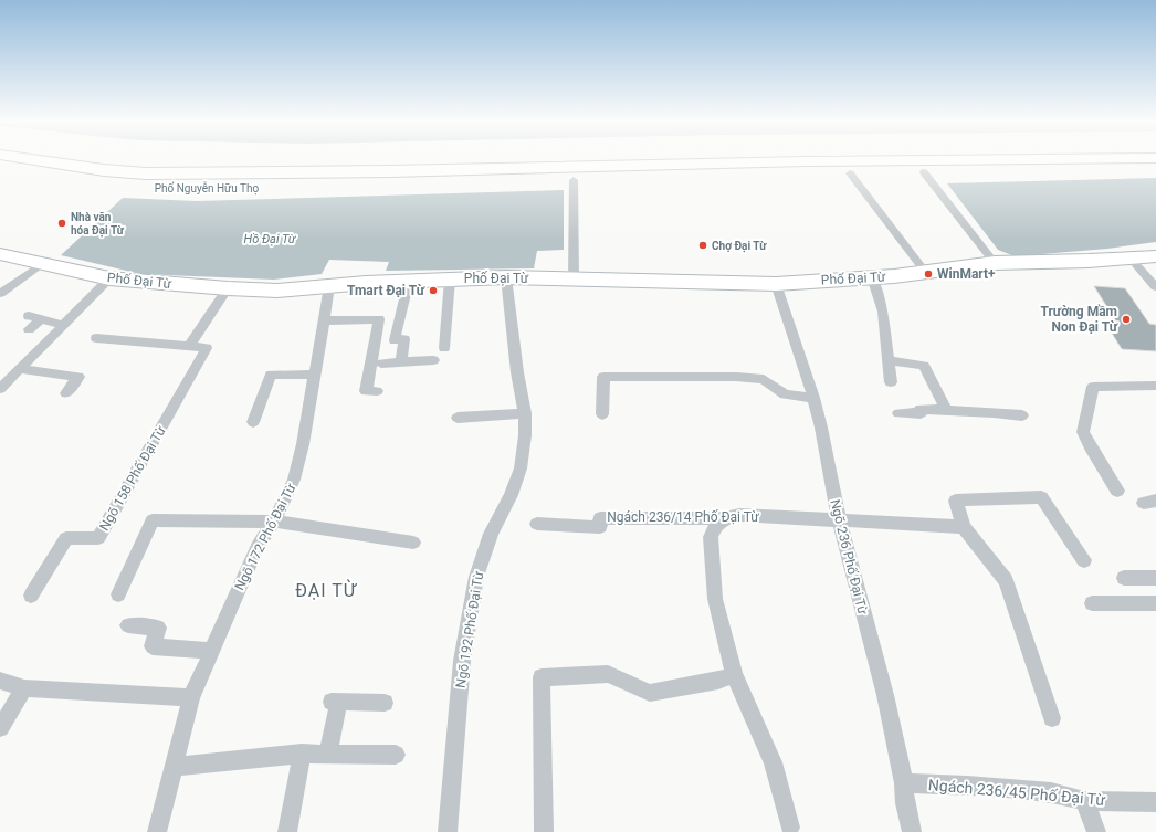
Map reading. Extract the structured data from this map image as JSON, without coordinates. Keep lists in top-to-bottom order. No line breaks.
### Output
{"streets":{"main road":["Phố Nguyễn Hữu Thọ","Phố Đại Từ"],"lane":["Ngõ 158 Phố Đại Từ","Ngách 236/14 Phố Đại Từ","Ngõ 172 Phố Đại Từ","Ngõ 236 Phố Đại Từ","Ngõ 192 Phố Đại Từ","Ngách 236/45 Phố Đại Từ"]},"crossings":[["Phố Đại Từ","Ngõ 172 Phố Đại Từ"],["Phố Đại Từ","Ngõ 236 Phố Đại Từ"],["Phố Đại Từ","Ngõ 192 Phố Đại Từ"],["Ngách 236/14 Phố Đại Từ","Ngõ 236 Phố Đại Từ"],["Ngõ 236 Phố Đại Từ","Ngách 236/45 Phố Đại Từ"]],"districts":["ĐẠI TỪ"],"water":["Hồ Đại Từ"],"places":["Nhà văn hóa Đại Từ","Chợ Đại Từ","WinMart+","Tmart Đại Từ","Trường Mầm Non Đại Từ"]}
